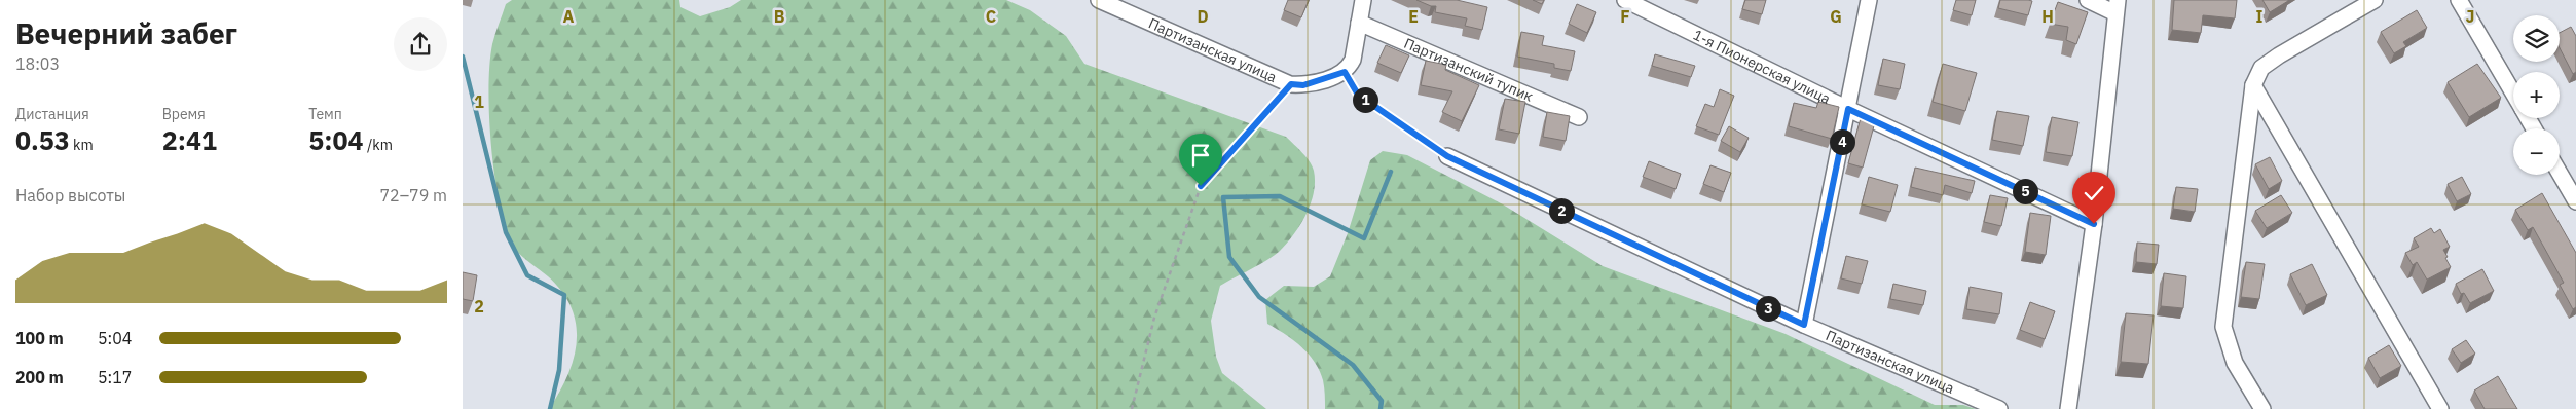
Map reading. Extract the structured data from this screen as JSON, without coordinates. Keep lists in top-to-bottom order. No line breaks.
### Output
{"streets":{"street":["Партизанская улица","1-я Пионерская улица","Партизанский тупик"]},"page":{"heading":["Вечерний забег","18:03"],"map_buttons":["+","−"],"stats":[["Дистанция","0.53 km"],["Время","2:41"],["Темп","5:04 /km"]],"pins":["1","4","5","2","3"],"chart":["Набор высоты","72–79 m"],"list":[{"name":"100 m","note":"5:04"},{"name":"200 m","note":"5:17"}]},"grid":{"columns":["A","B","C","D","E","F","G","H","I","J"],"rows":["1","2"]}}
